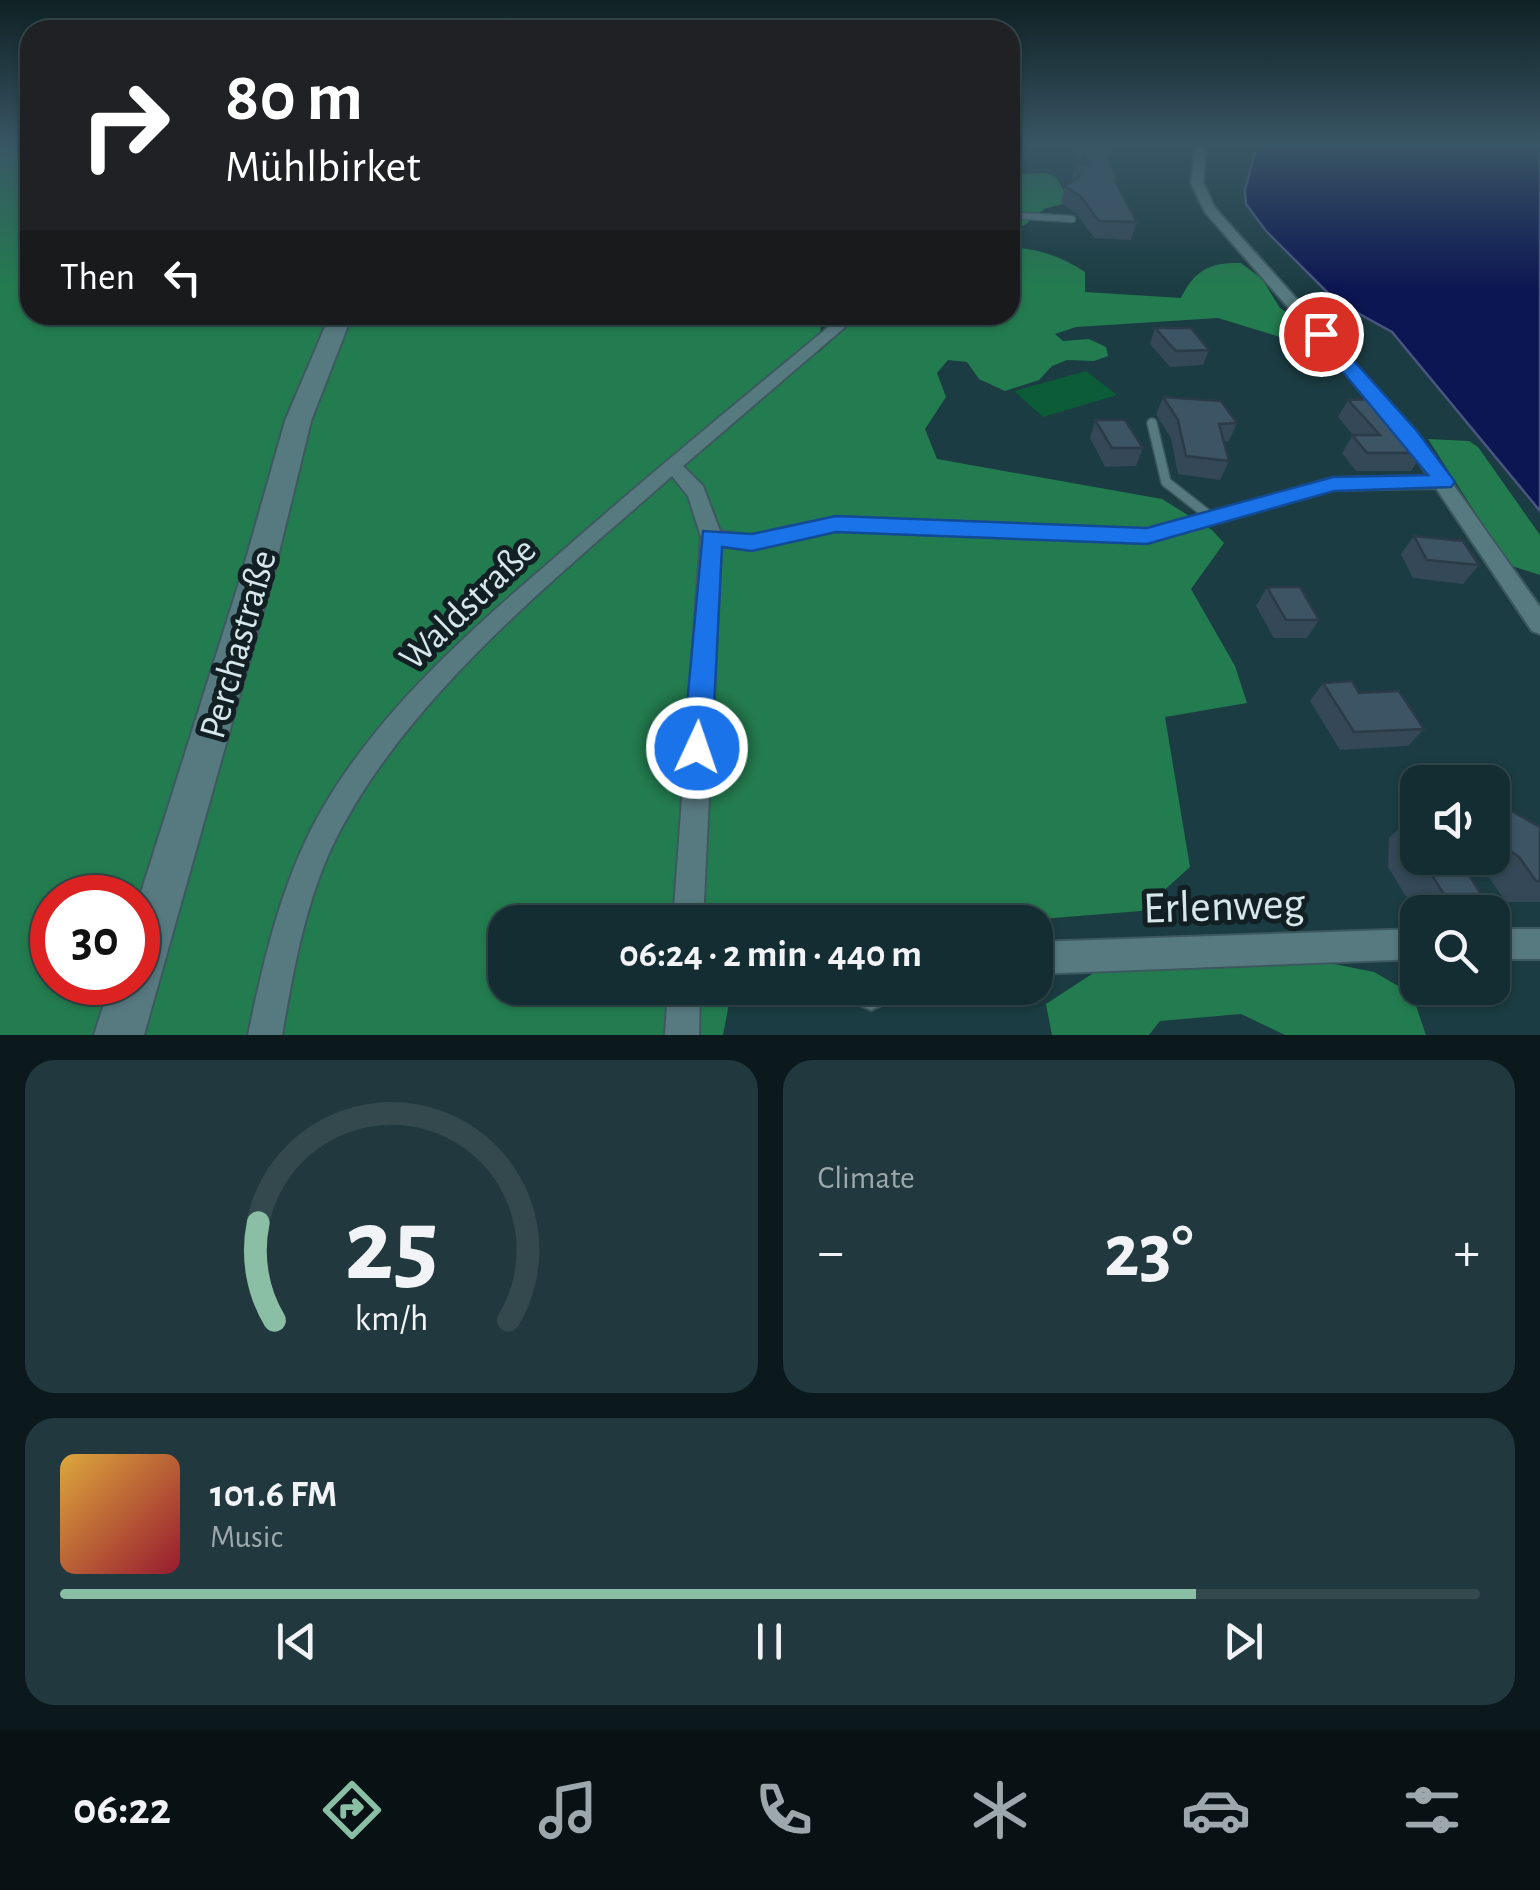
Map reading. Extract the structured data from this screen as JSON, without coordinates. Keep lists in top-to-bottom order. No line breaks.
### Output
{"streets":{"main road":["Perchastraße"],"street":["Waldstraße","Erlenweg"]},"page":{"turn":["80 m","Mühlbirket"],"then":"Then","limit":"30","trip":"06:24 · 2 min · 440 m","tile":"Climate","heat":["−","23°","+"],"song":["101.6 FM","Music"],"tabs":"06:22","gauge":["25","km/h"]}}
